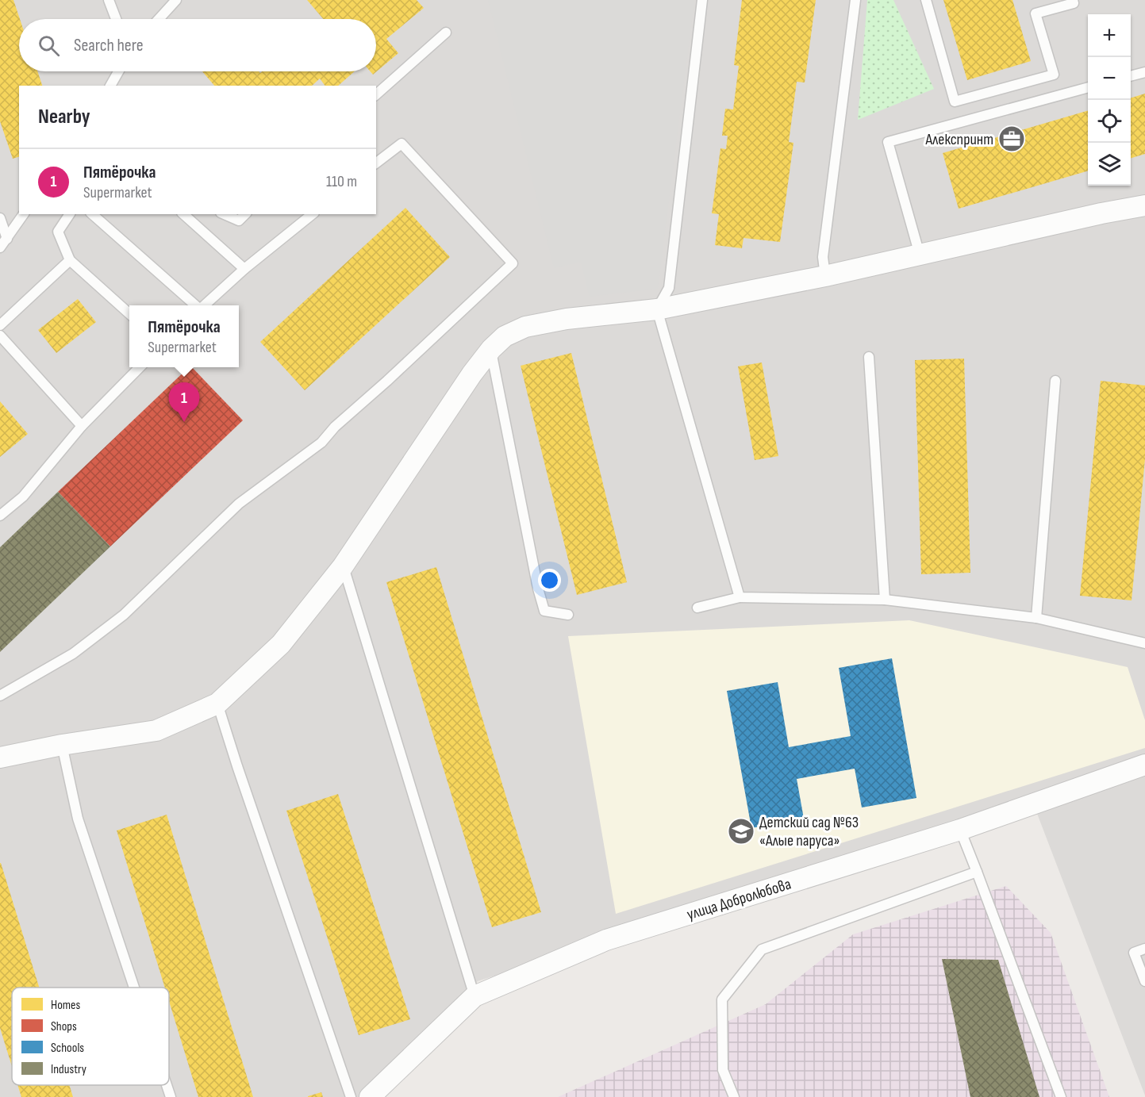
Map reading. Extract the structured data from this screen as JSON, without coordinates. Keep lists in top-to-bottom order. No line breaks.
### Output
{"streets":{"street":["улица Добролюбова"]},"places":{"office":["Алекспринт"],"school or university":["Детский сад №63 «Алые паруса»"]},"legend":["Homes","Shops","Schools","Industry"],"page":{"map_buttons":["+","−"],"search":"Search here","heading":"Nearby","list":[{"mark":"1","name":"Пятёрочка","note":"Supermarket","value":"110 m"}],"popup":["Пятёрочка","Supermarket"],"pins":"1"}}
